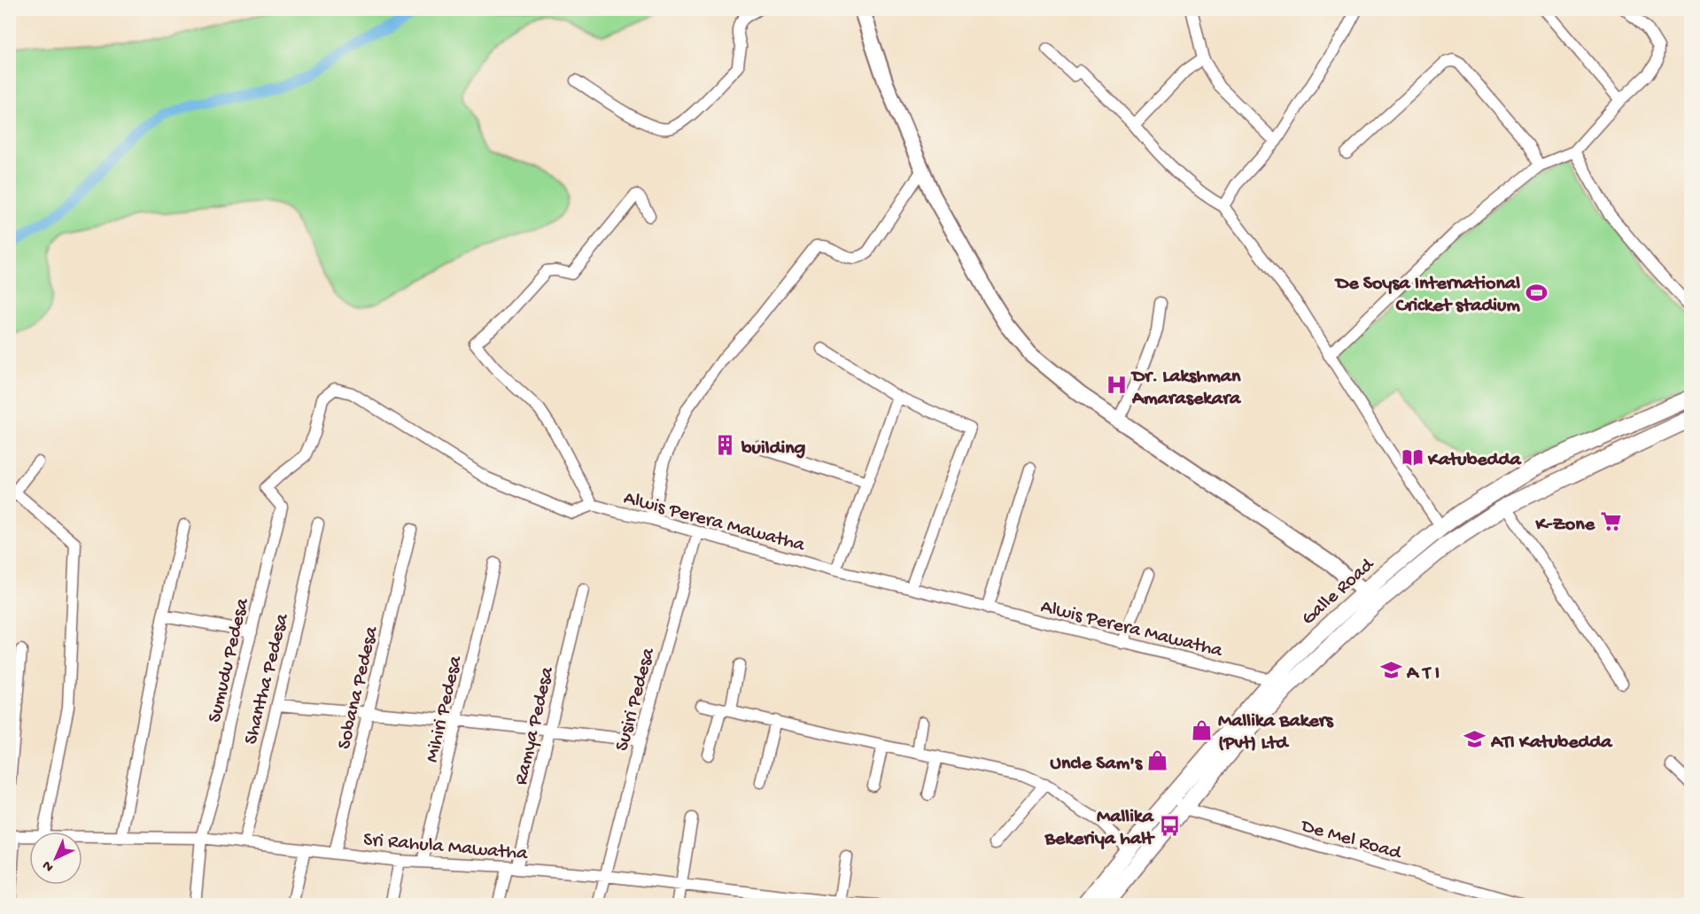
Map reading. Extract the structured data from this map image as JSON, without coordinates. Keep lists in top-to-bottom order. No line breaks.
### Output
{"streets":{"highway":["Galle Road"],"street":["Alwis Perera Mawatha","Sumudu Pedesa","Shantha Pedesa","Sobana Pedesa","Susiri Pedesa","Mihiri Pedesa","Ramya Pedesa","De Mel Road","Sri Rahula Mawatha"]},"crossings":[["Alwis Perera Mawatha","Galle Road"],["Alwis Perera Mawatha","Sumudu Pedesa"],["Alwis Perera Mawatha","Susiri Pedesa"],["Galle Road","De Mel Road"],["Sumudu Pedesa","Sri Rahula Mawatha"],["Shantha Pedesa","Sri Rahula Mawatha"],["Sobana Pedesa","Sri Rahula Mawatha"],["Susiri Pedesa","Sri Rahula Mawatha"],["Mihiri Pedesa","Sri Rahula Mawatha"],["Ramya Pedesa","Sri Rahula Mawatha"]],"places":{"sports":["De Soysa International Cricket stadium"],"hospital":["Dr. Lakshman Amarasekara"],"building":["building"],"library":["Katubedda"],"supermarket":["K-Zone"],"school or university":["A T I","ATI Katubedda"],"shop":["Mallika Bakers (Pvt) Ltd","Uncle Sam's"],"bus stop":["Mallika Bekeriya halt"]},"north":"bottom left"}
